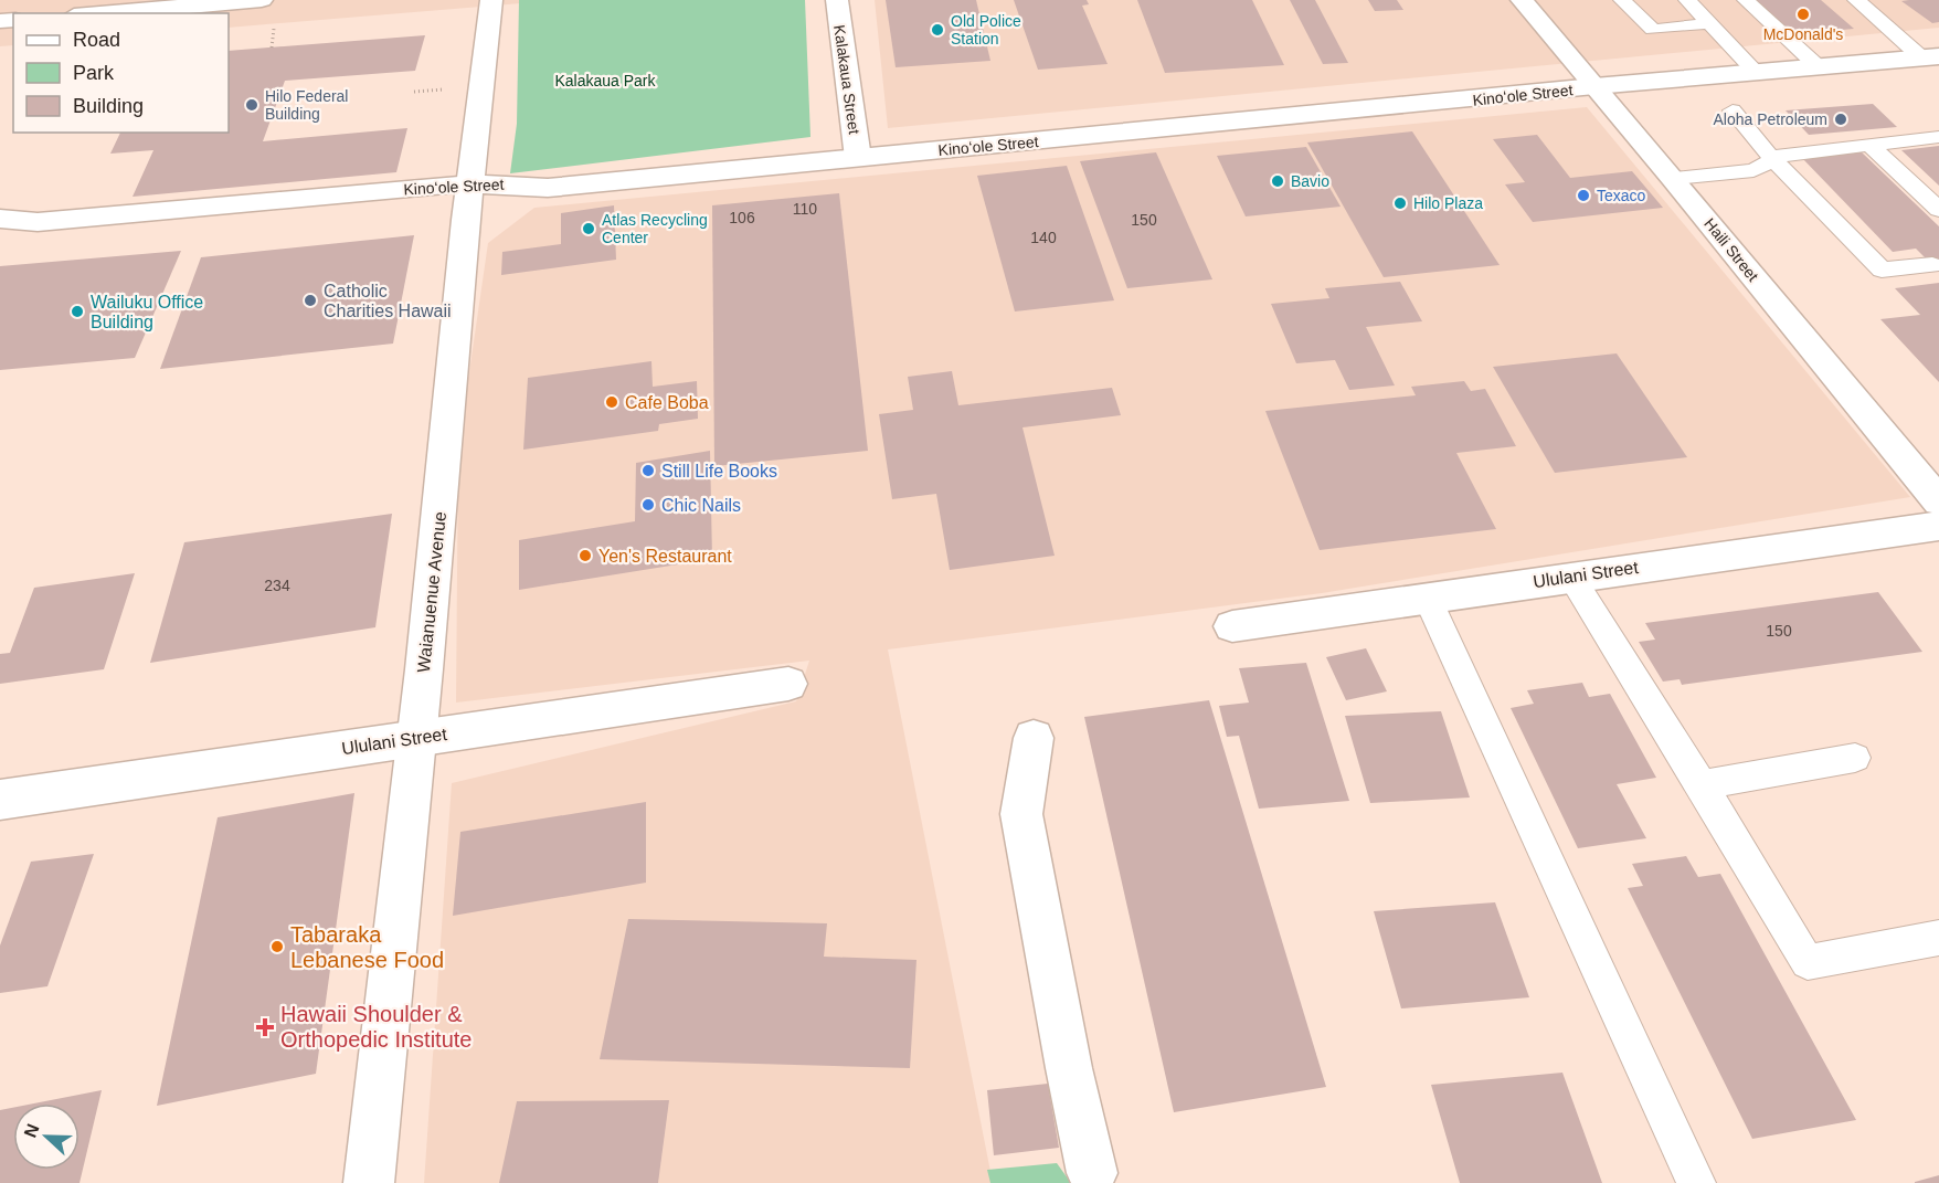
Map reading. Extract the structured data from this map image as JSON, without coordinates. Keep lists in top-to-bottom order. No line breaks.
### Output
{"streets":{"street":["Kalakaua Street","Kinoʻole Street","Haili Street","Ululani Street","Waianuenue Avenue"]},"crossings":[["Kalakaua Street","Kinoʻole Street"],["Kinoʻole Street","Haili Street"],["Kinoʻole Street","Waianuenue Avenue"],["Ululani Street","Waianuenue Avenue"]],"parks":["Kalakaua Park"],"places":{"other":["McDonald's","Old Police Station","Hilo Federal Building","Aloha Petroleum","Bavio","Texaco","Hilo Plaza","Atlas Recycling Center","Catholic Charities Hawaii","Wailuku Office Building","Cafe Boba","Still Life Books","Chic Nails","Yen's Restaurant","Tabaraka Lebanese Food"],"health":["Hawaii Shoulder & Orthopedic Institute"]},"house_numbers":["110","106","150","140","234","150"],"legend":["Road","Park","Building"],"north":"left"}
